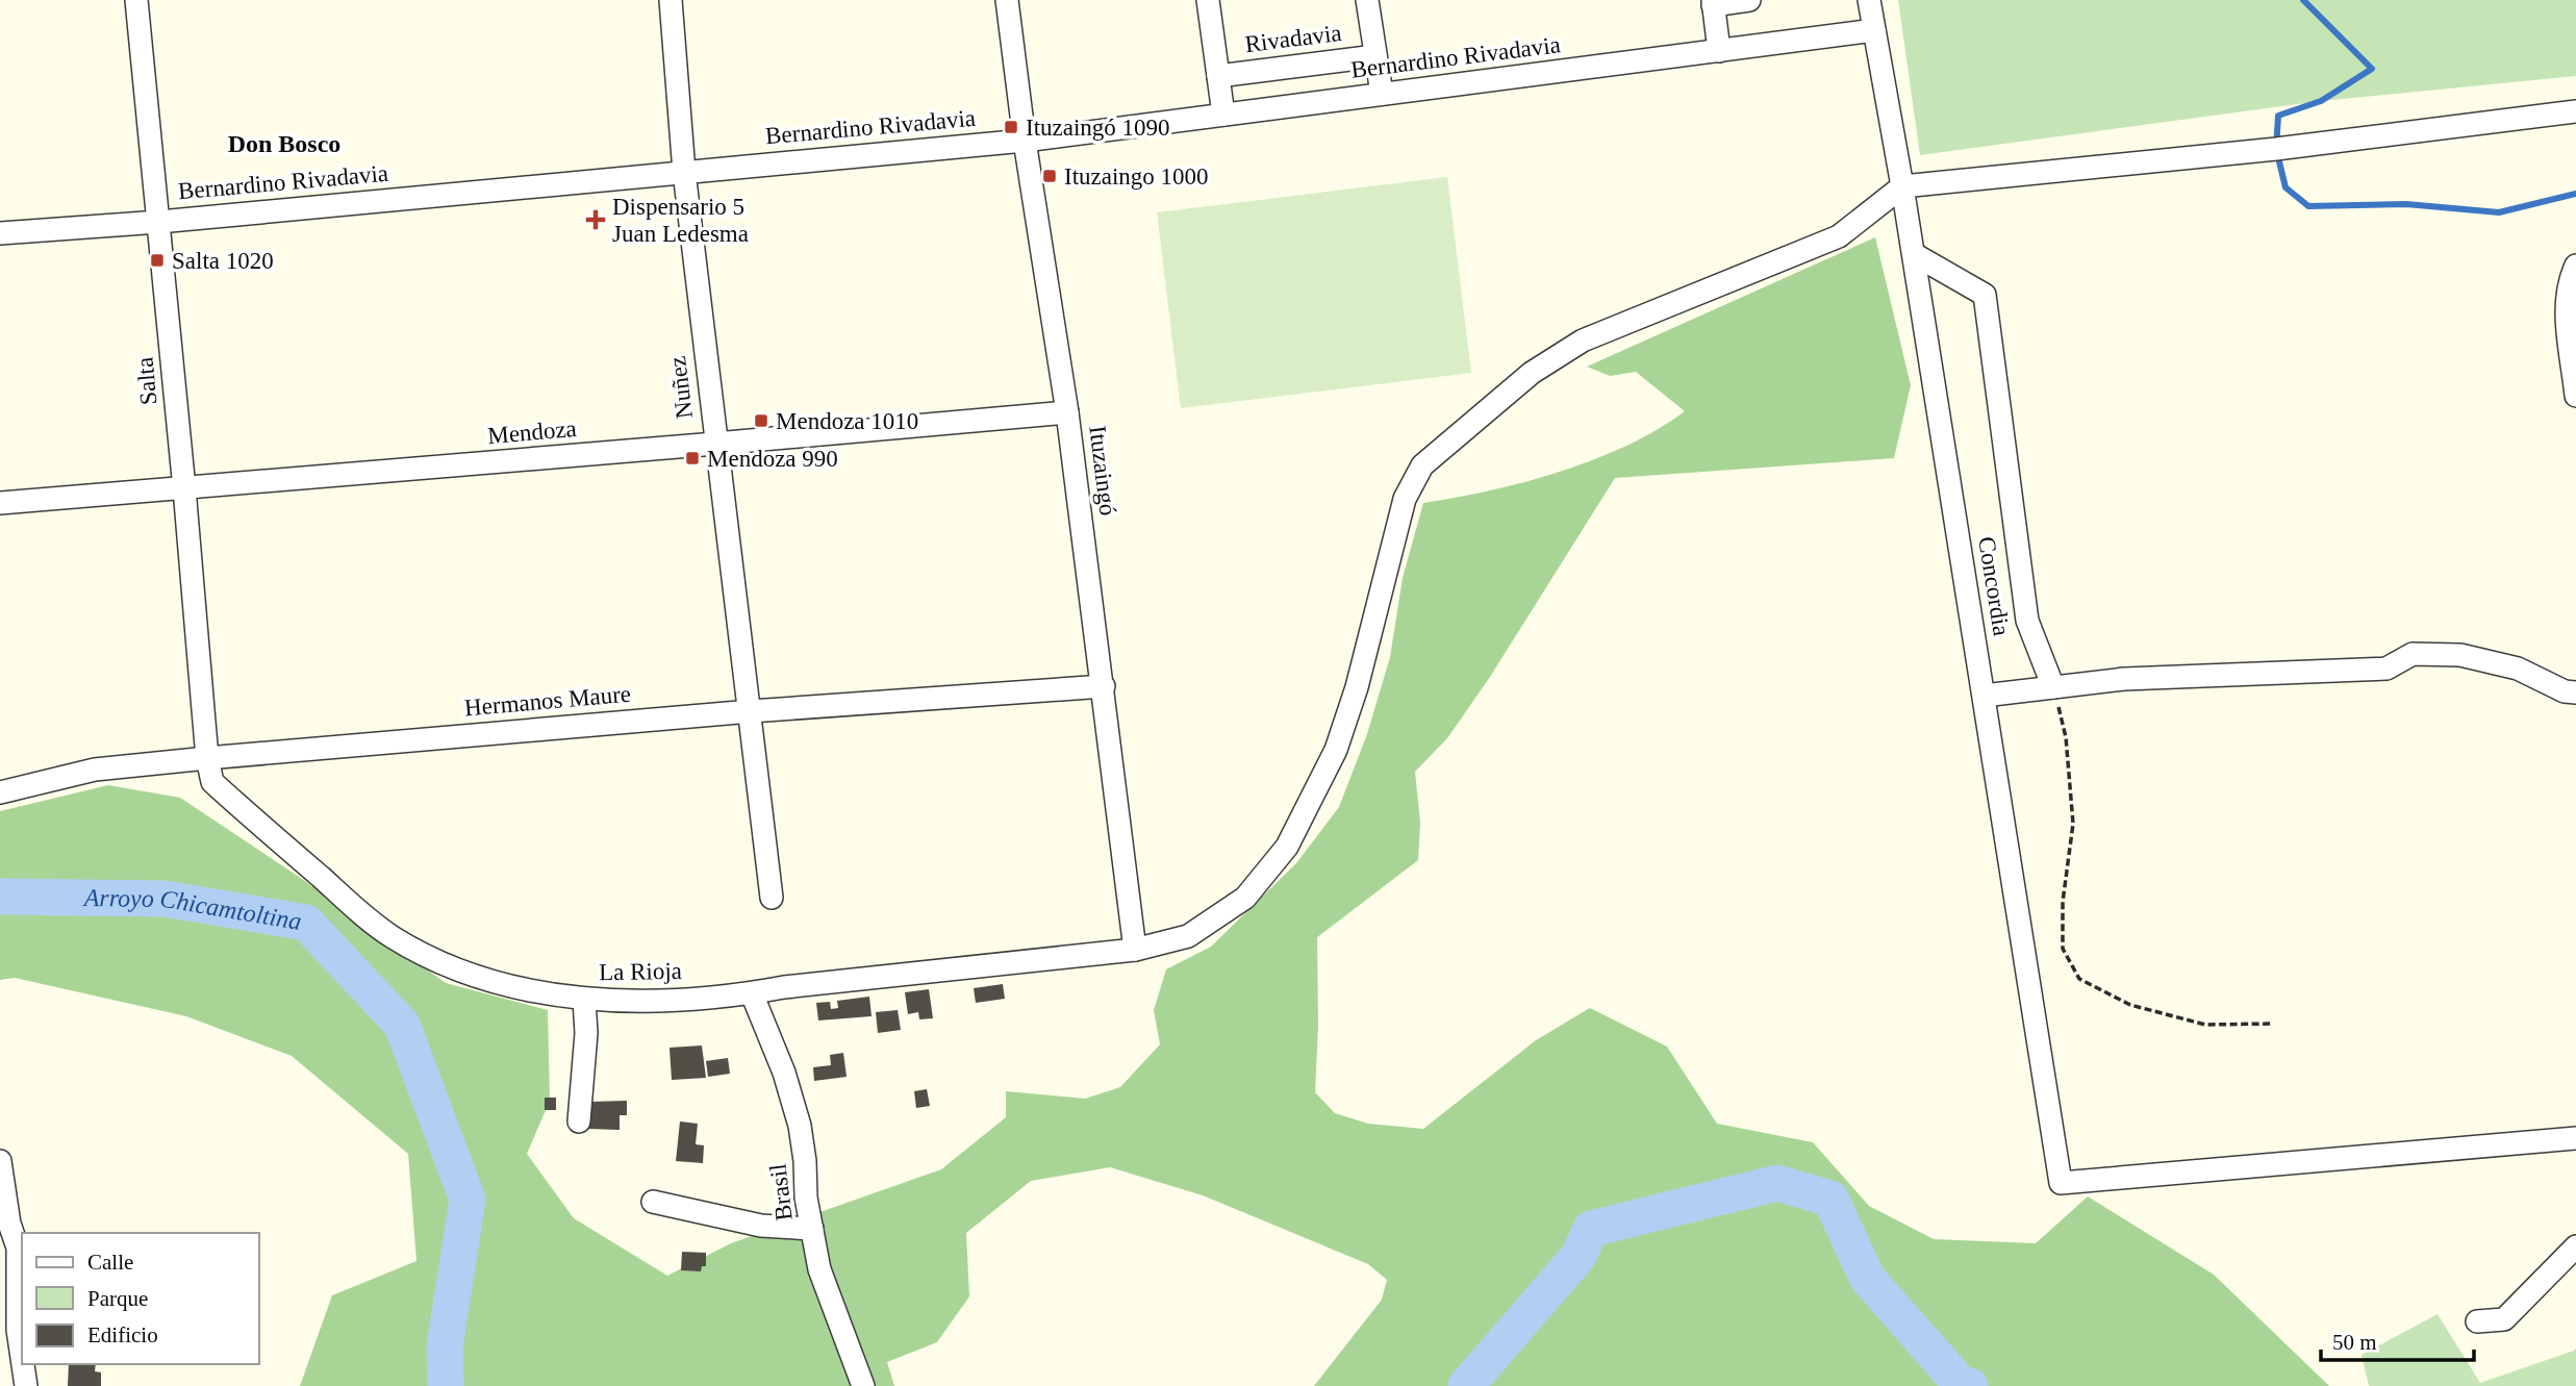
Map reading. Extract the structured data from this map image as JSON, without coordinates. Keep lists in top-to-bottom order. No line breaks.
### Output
{"streets":{"street":["Rivadavia","Bernardino Rivadavia","Salta","Nuñez","Mendoza","Ituzaingó","Concordia","Hermanos Maure","La Rioja","Brasil"]},"crossings":[["Bernardino Rivadavia","Salta"],["Bernardino Rivadavia","Nuñez"],["Bernardino Rivadavia","Ituzaingó"],["Bernardino Rivadavia","Concordia"],["Salta","Mendoza"],["Salta","Hermanos Maure"],["Nuñez","Mendoza"],["Nuñez","Hermanos Maure"],["Mendoza","Ituzaingó"],["Ituzaingó","Hermanos Maure"],["Ituzaingó","La Rioja"],["Concordia","La Rioja"],["Hermanos Maure","La Rioja"],["La Rioja","Brasil"]],"districts":["Don Bosco"],"water":["Arroyo Chicamtoltina"],"places":{"transit":["Ituzaingó 1090","Ituzaingo 1000","Salta 1020","Mendoza 1010","Mendoza 990"],"health":["Dispensario 5 Juan Ledesma"]},"legend":["Calle","Parque","Edificio"],"scale_bar":"50 m"}
